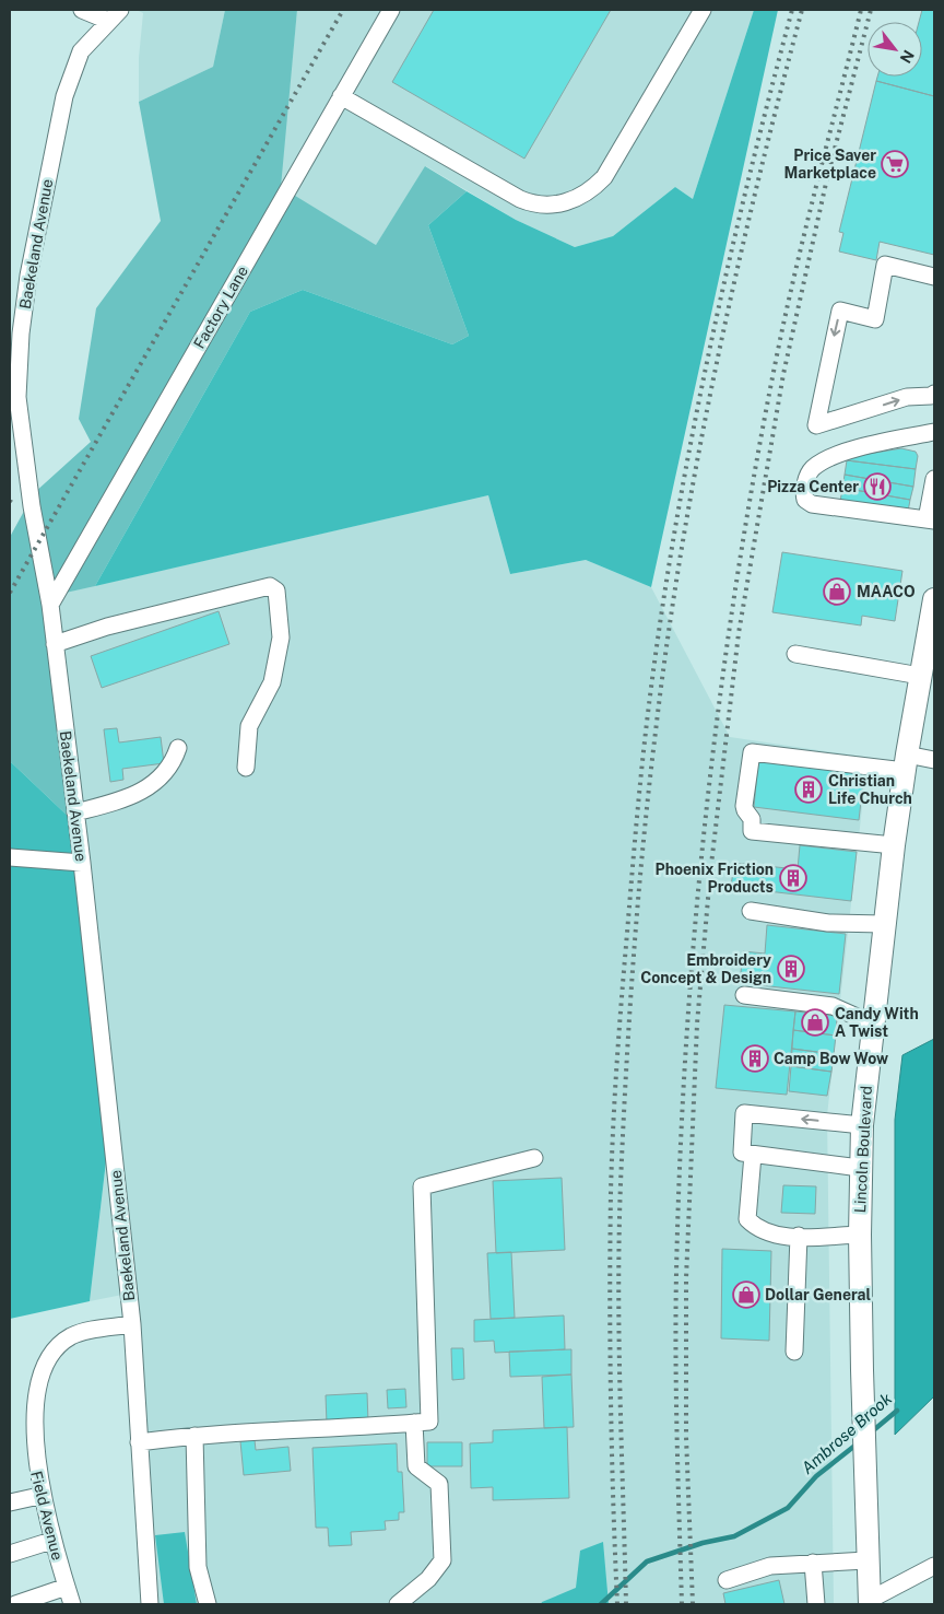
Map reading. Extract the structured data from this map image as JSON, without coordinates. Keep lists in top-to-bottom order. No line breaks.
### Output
{"streets":{"main road":["Lincoln Boulevard"],"street":["Baekeland Avenue","Factory Lane","Field Avenue"]},"crossings":[["Baekeland Avenue","Factory Lane"],["Baekeland Avenue","Field Avenue"]],"water":["Ambrose Brook"],"places":{"supermarket":["Price Saver Marketplace"],"restaurant":["Pizza Center"],"shop":["MAACO","Candy With A Twist","Dollar General"],"building":["Christian Life Church","Phoenix Friction Products","Embroidery Concept & Design","Camp Bow Wow"]},"north":"bottom right"}
